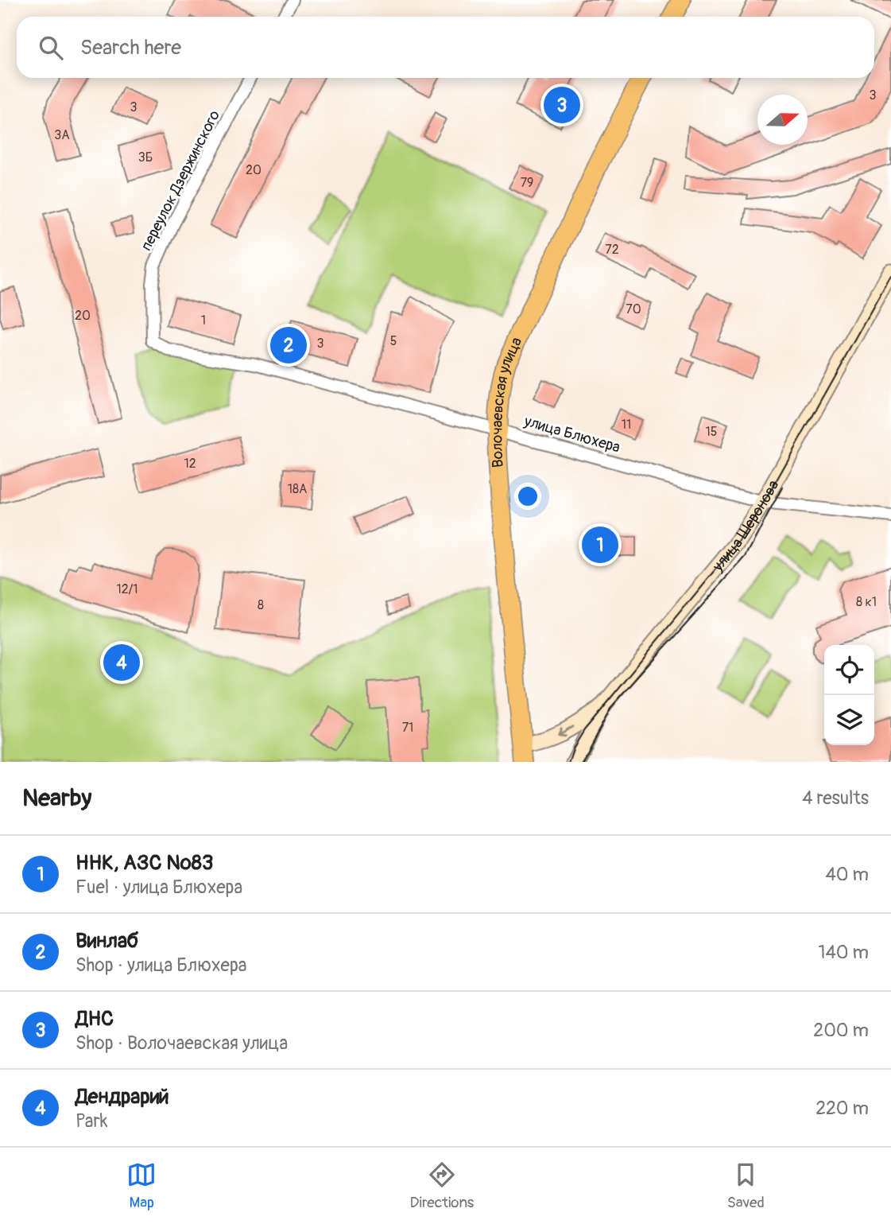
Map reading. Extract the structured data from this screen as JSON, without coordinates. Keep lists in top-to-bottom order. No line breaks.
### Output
{"streets":{"main road":["Волочаевская улица","улица Шеронова"],"street":["переулок Дзержинского","улица Блюхера"]},"crossings":[["переулок Дзержинского","улица Блюхера"],["Волочаевская улица","улица Блюхера"],["улица Блюхера","улица Шеронова"]],"house_numbers":["3","3","3А","3Б","20","79","72","70","20","1","5","3","11","15","12","18А","12/1","8 к1","8","71"],"north":"right","page":{"search":"Search here","pins":["3","2","1","4"],"heading":["Nearby","4 results"],"list":[{"mark":"1","name":"ННК, АЗС №83","note":"Fuel · улица Блюхера","value":"40 m"},{"mark":"2","name":"Винлаб","note":"Shop · улица Блюхера","value":"140 m"},{"mark":"3","name":"ДНС","note":"Shop · Волочаевская улица","value":"200 m"},{"mark":"4","name":"Дендрарий","note":"Park","value":"220 m"}],"nav":["Map","Directions","Saved"]}}
